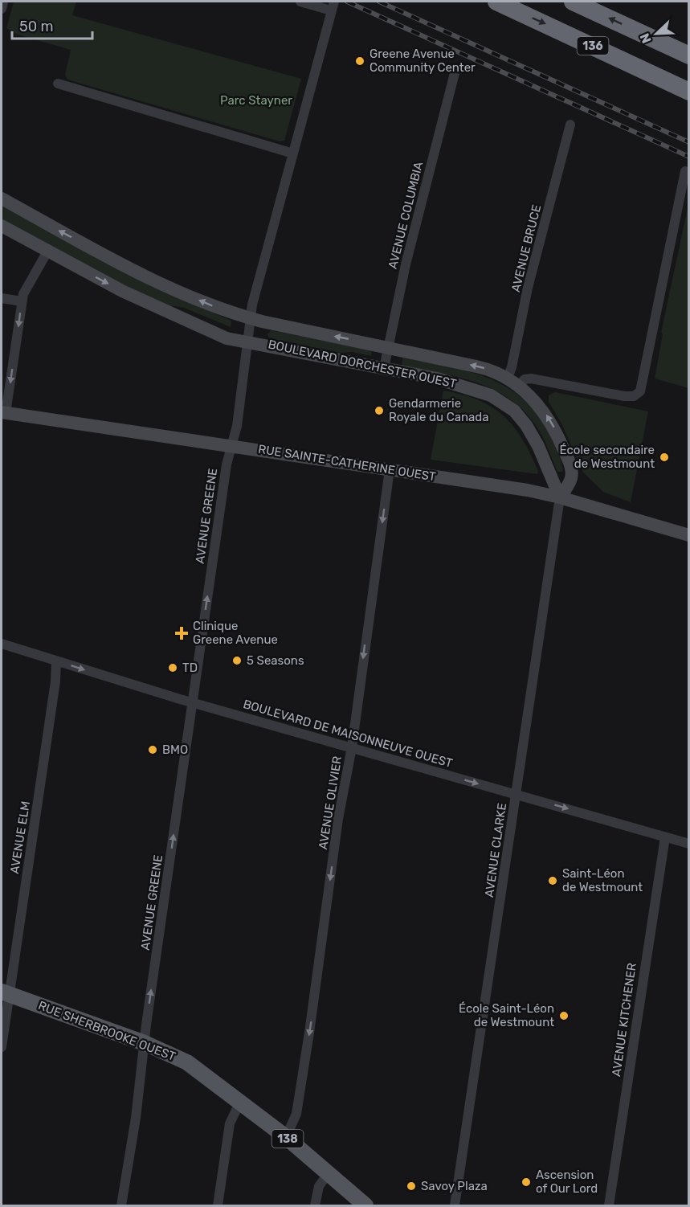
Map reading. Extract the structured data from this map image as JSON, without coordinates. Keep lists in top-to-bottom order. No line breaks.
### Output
{"streets":{"highway":["136"],"main road":["BOULEVARD DORCHESTER OUEST","RUE SAINTE-CATHERINE OUEST","RUE SHERBROOKE OUEST","138"],"street":["AVENUE COLUMBIA","AVENUE BRUCE","AVENUE GREENE","BOULEVARD DE MAISONNEUVE OUEST","AVENUE OLIVIER","AVENUE ELM","AVENUE CLARKE","AVENUE KITCHENER"]},"crossings":[["AVENUE COLUMBIA","BOULEVARD DORCHESTER OUEST"],["AVENUE BRUCE","BOULEVARD DORCHESTER OUEST"],["BOULEVARD DORCHESTER OUEST","RUE SAINTE-CATHERINE OUEST"],["BOULEVARD DORCHESTER OUEST","AVENUE GREENE"],["BOULEVARD DORCHESTER OUEST","AVENUE CLARKE"],["RUE SAINTE-CATHERINE OUEST","AVENUE GREENE"],["RUE SAINTE-CATHERINE OUEST","AVENUE OLIVIER"],["RUE SAINTE-CATHERINE OUEST","AVENUE CLARKE"],["AVENUE GREENE","BOULEVARD DE MAISONNEUVE OUEST"],["AVENUE GREENE","RUE SHERBROOKE OUEST"],["BOULEVARD DE MAISONNEUVE OUEST","AVENUE OLIVIER"],["BOULEVARD DE MAISONNEUVE OUEST","AVENUE ELM"],["BOULEVARD DE MAISONNEUVE OUEST","AVENUE CLARKE"],["BOULEVARD DE MAISONNEUVE OUEST","AVENUE KITCHENER"],["AVENUE OLIVIER","RUE SHERBROOKE OUEST"],["AVENUE ELM","RUE SHERBROOKE OUEST"]],"one_way":["AVENUE GREENE","BOULEVARD DE MAISONNEUVE OUEST","AVENUE OLIVIER"],"parks":["Parc Stayner"],"places":{"other":["Greene Avenue Community Center","Gendarmerie Royale du Canada","École secondaire de Westmount","5 Seasons","TD","BMO","Saint-Léon de Westmount","École Saint-Léon de Westmount","Ascension of Our Lord","Savoy Plaza"],"health":["Clinique Greene Avenue"]},"scale_bar":"50 m","north":"bottom left"}
